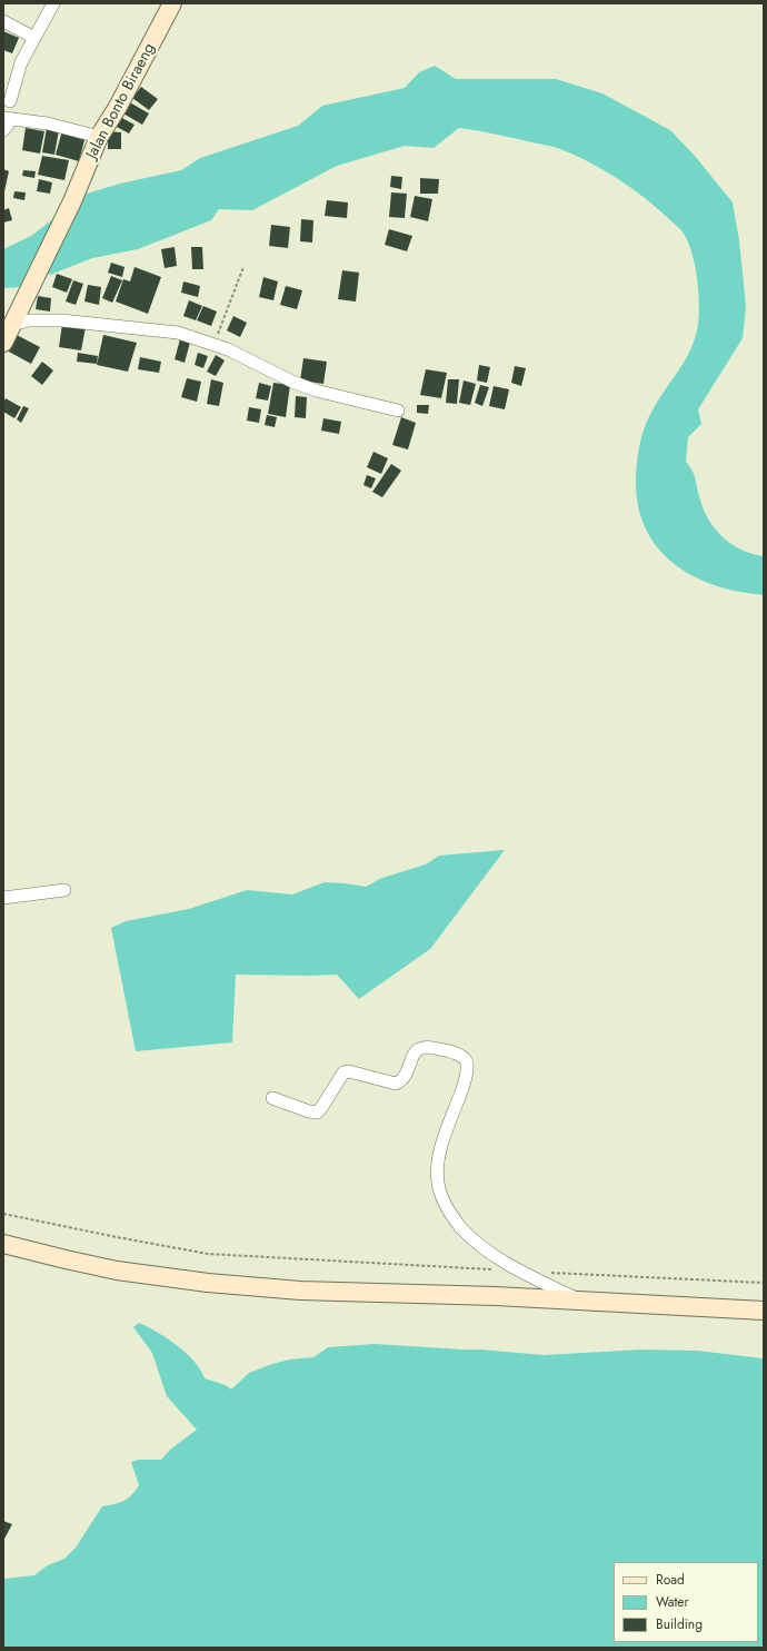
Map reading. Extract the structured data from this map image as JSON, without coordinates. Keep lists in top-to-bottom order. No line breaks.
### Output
{"streets":{"street":["Jalan Bonto Biraeng"]},"legend":["Road","Water","Building"]}
